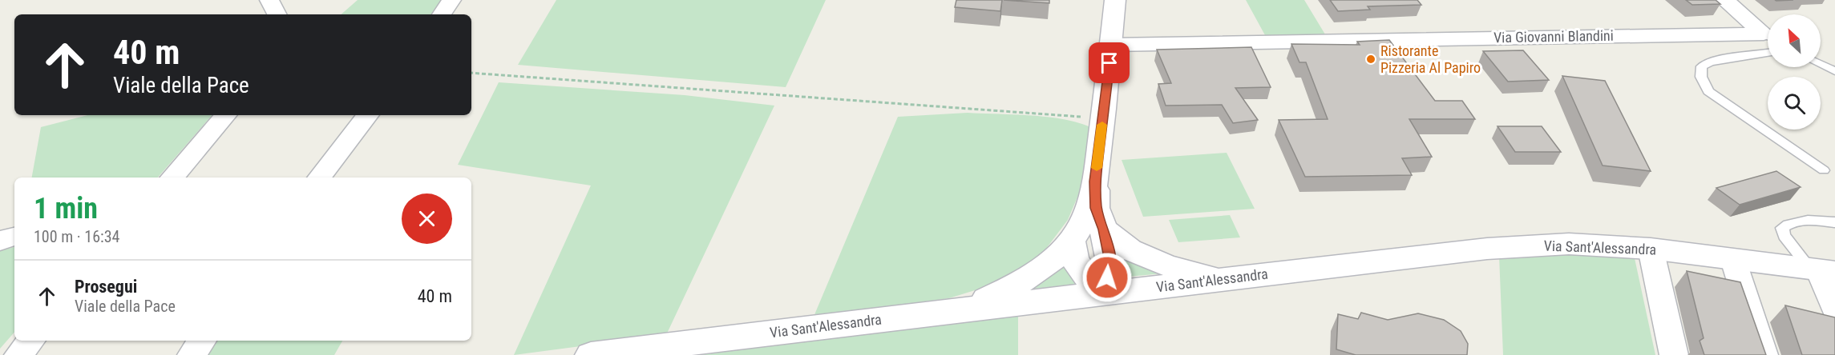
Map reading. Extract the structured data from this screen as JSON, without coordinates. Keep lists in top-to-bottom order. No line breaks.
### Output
{"streets":{"street":["Via Giovanni Blandini","Via Sant'Alessandra"]},"places":["Ristorante Pizzeria Al Papiro"],"north":"top left","page":{"turn":["40 m","Viale della Pace"],"heading":["1 min","100 m · 16:34"],"list":[{"name":"Prosegui","note":"Viale della Pace","value":"40 m"}]}}
